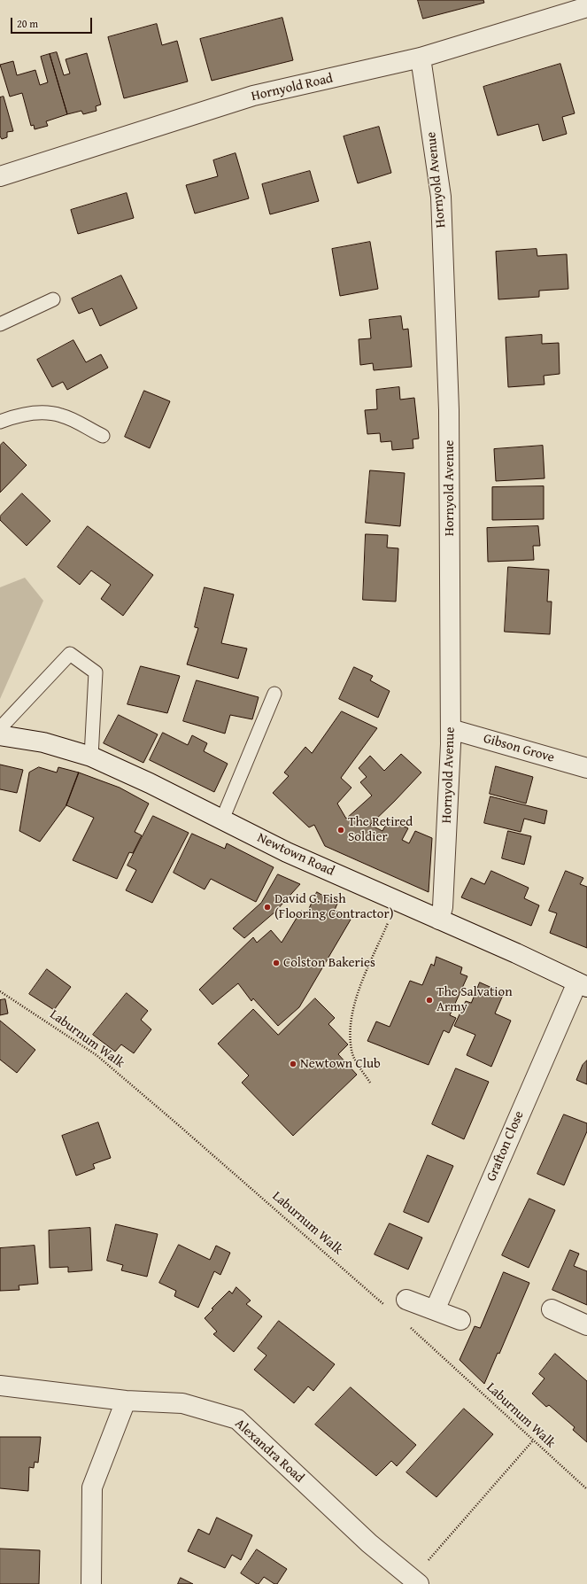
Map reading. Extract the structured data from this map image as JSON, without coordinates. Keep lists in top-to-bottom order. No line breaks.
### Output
{"streets":{"street":["Hornyold Road","Hornyold Avenue","Gibson Grove","Newtown Road","Grafton Close","Alexandra Road"],"path":["Laburnum Walk"]},"crossings":[["Hornyold Road","Hornyold Avenue"],["Hornyold Avenue","Gibson Grove"],["Hornyold Avenue","Newtown Road"],["Newtown Road","Grafton Close"]],"places":["The Retired Soldier","David G. Fish (Flooring Contractor)","Colston Bakeries","The Salvation Army","Newtown Club"],"scale_bar":"20 m"}
